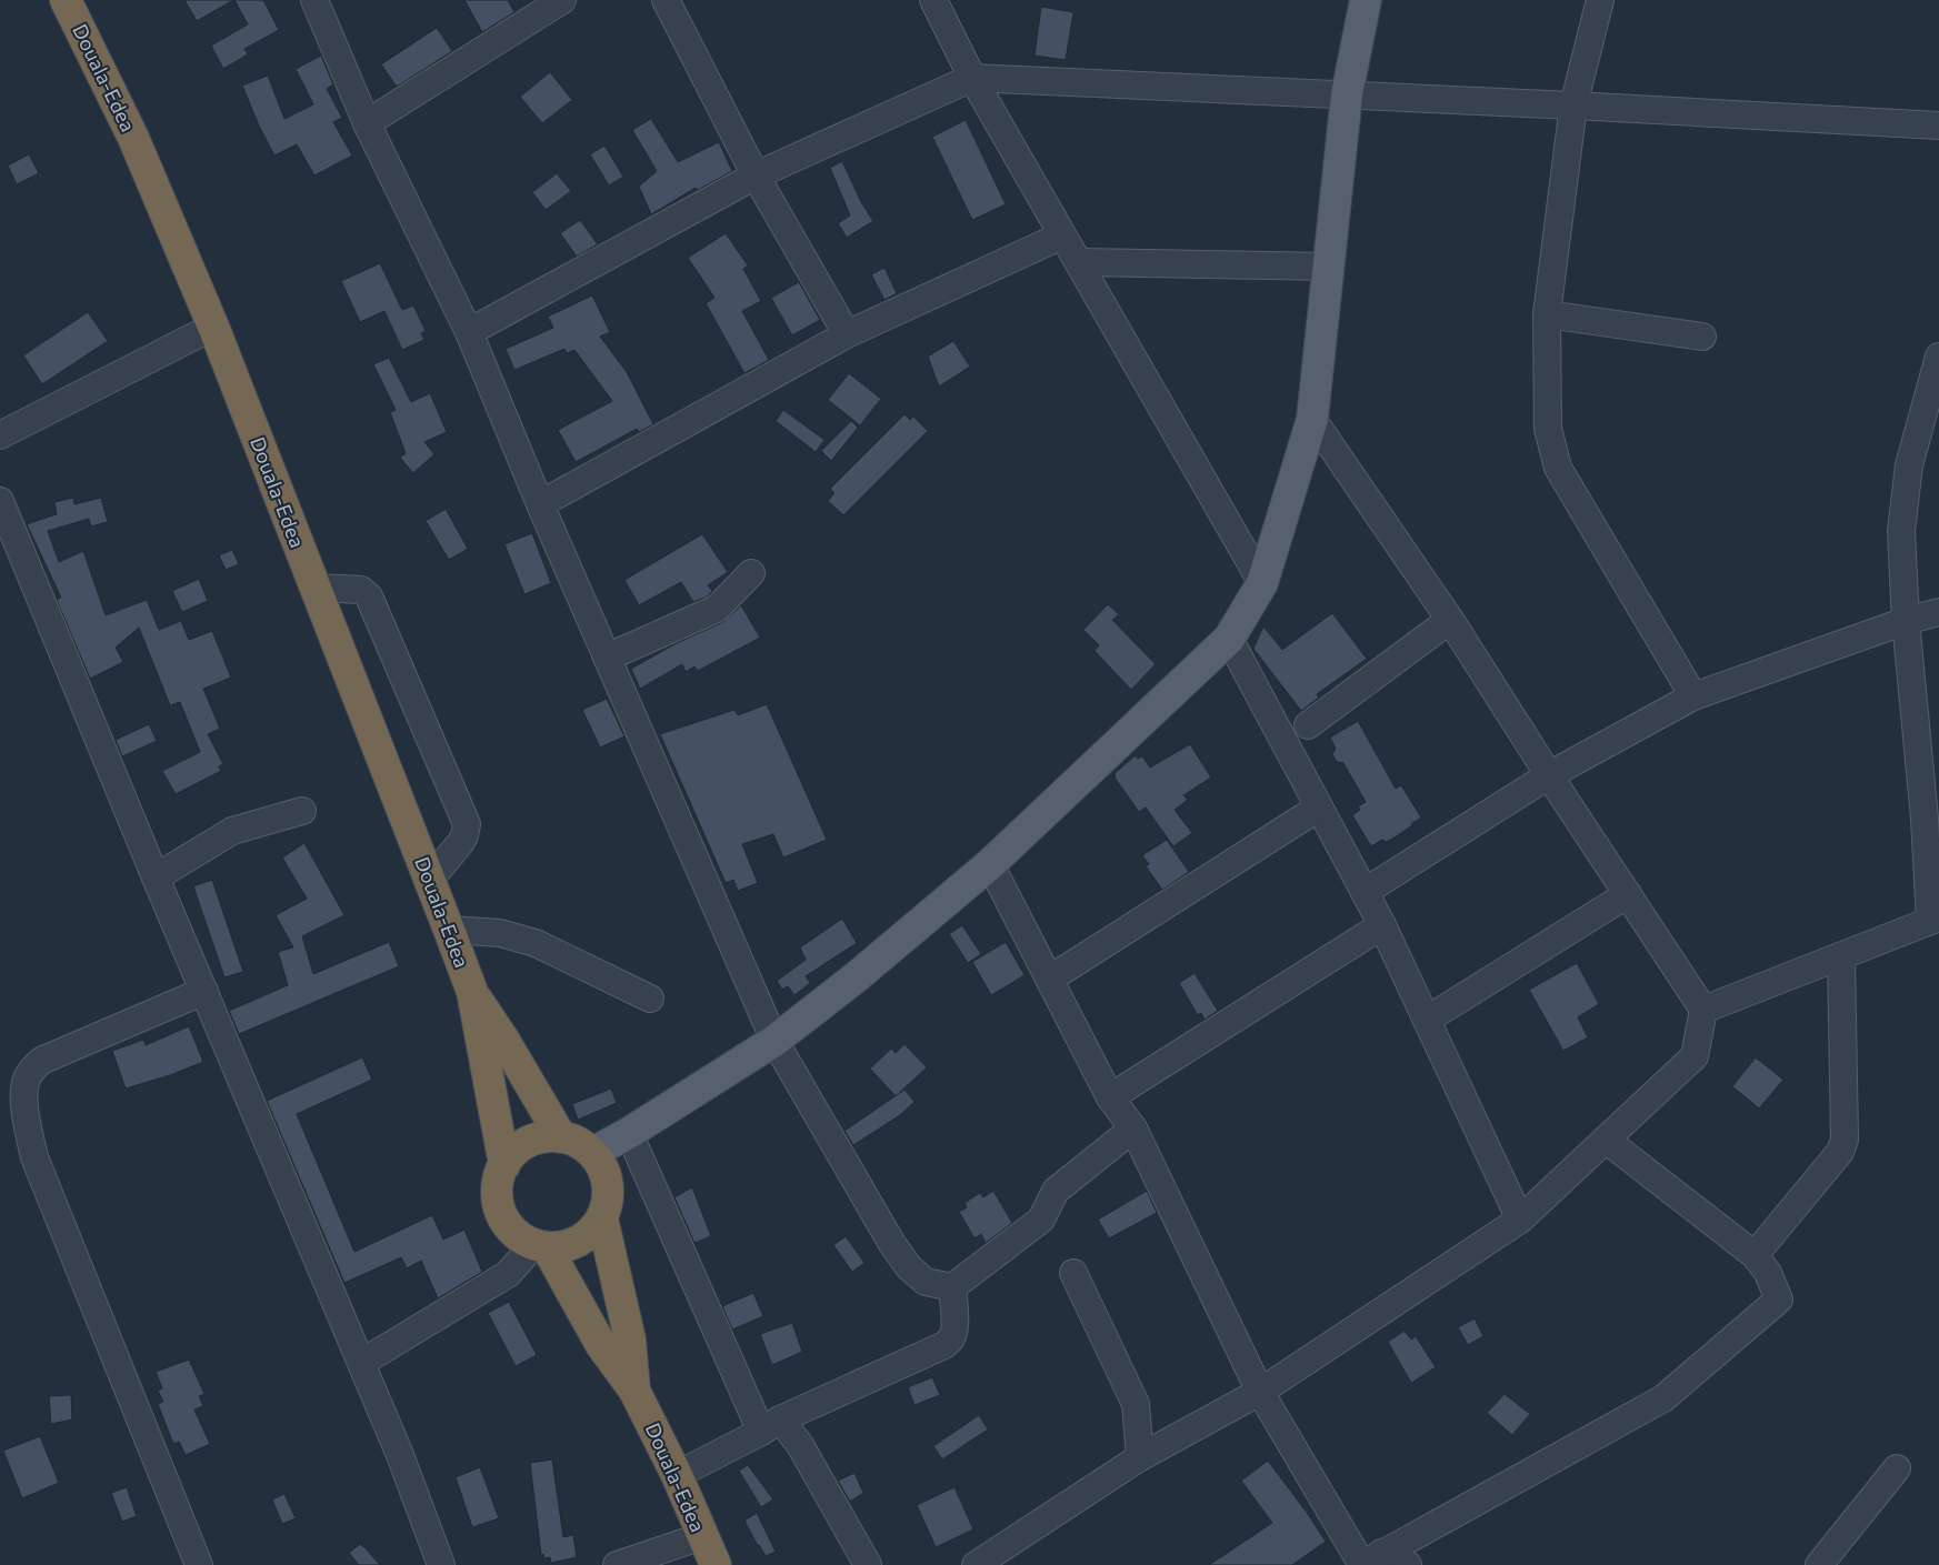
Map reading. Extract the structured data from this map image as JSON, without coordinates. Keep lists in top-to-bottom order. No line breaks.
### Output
{"streets":{"highway":["Douala-Edea"]}}
